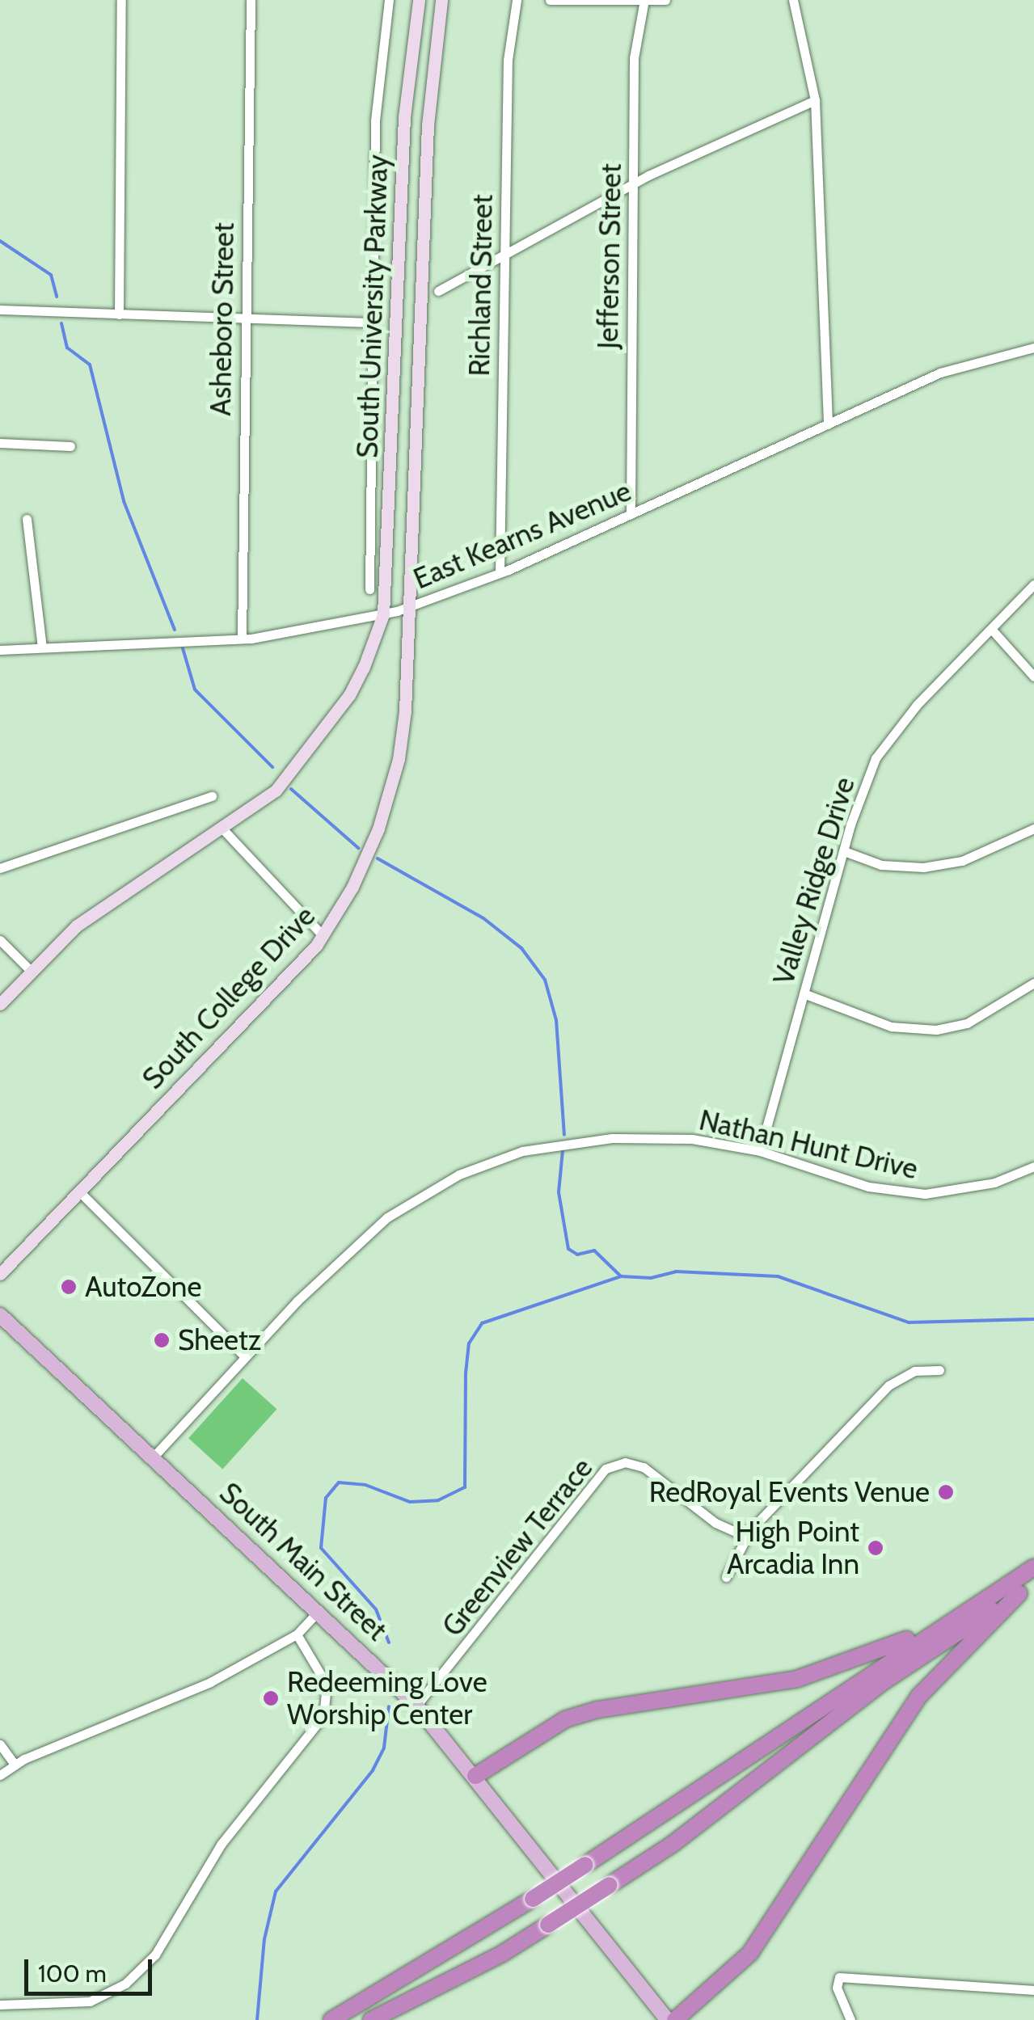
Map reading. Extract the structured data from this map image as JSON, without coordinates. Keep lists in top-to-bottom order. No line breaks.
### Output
{"streets":{"main road":["South University Parkway","South College Drive","South Main Street"],"street":["Jefferson Street","Richland Street","Asheboro Street","East Kearns Avenue","Valley Ridge Drive","Nathan Hunt Drive","Greenview Terrace"]},"crossings":[["Jefferson Street","East Kearns Avenue"],["Richland Street","East Kearns Avenue"],["South University Parkway","East Kearns Avenue"],["South University Parkway","South College Drive"],["Asheboro Street","East Kearns Avenue"],["East Kearns Avenue","South College Drive"],["Valley Ridge Drive","Nathan Hunt Drive"],["Nathan Hunt Drive","South Main Street"],["Greenview Terrace","South Main Street"]],"places":["AutoZone","Sheetz","RedRoyal Events Venue","High Point Arcadia Inn","Redeeming Love Worship Center"],"scale_bar":"100 m"}
